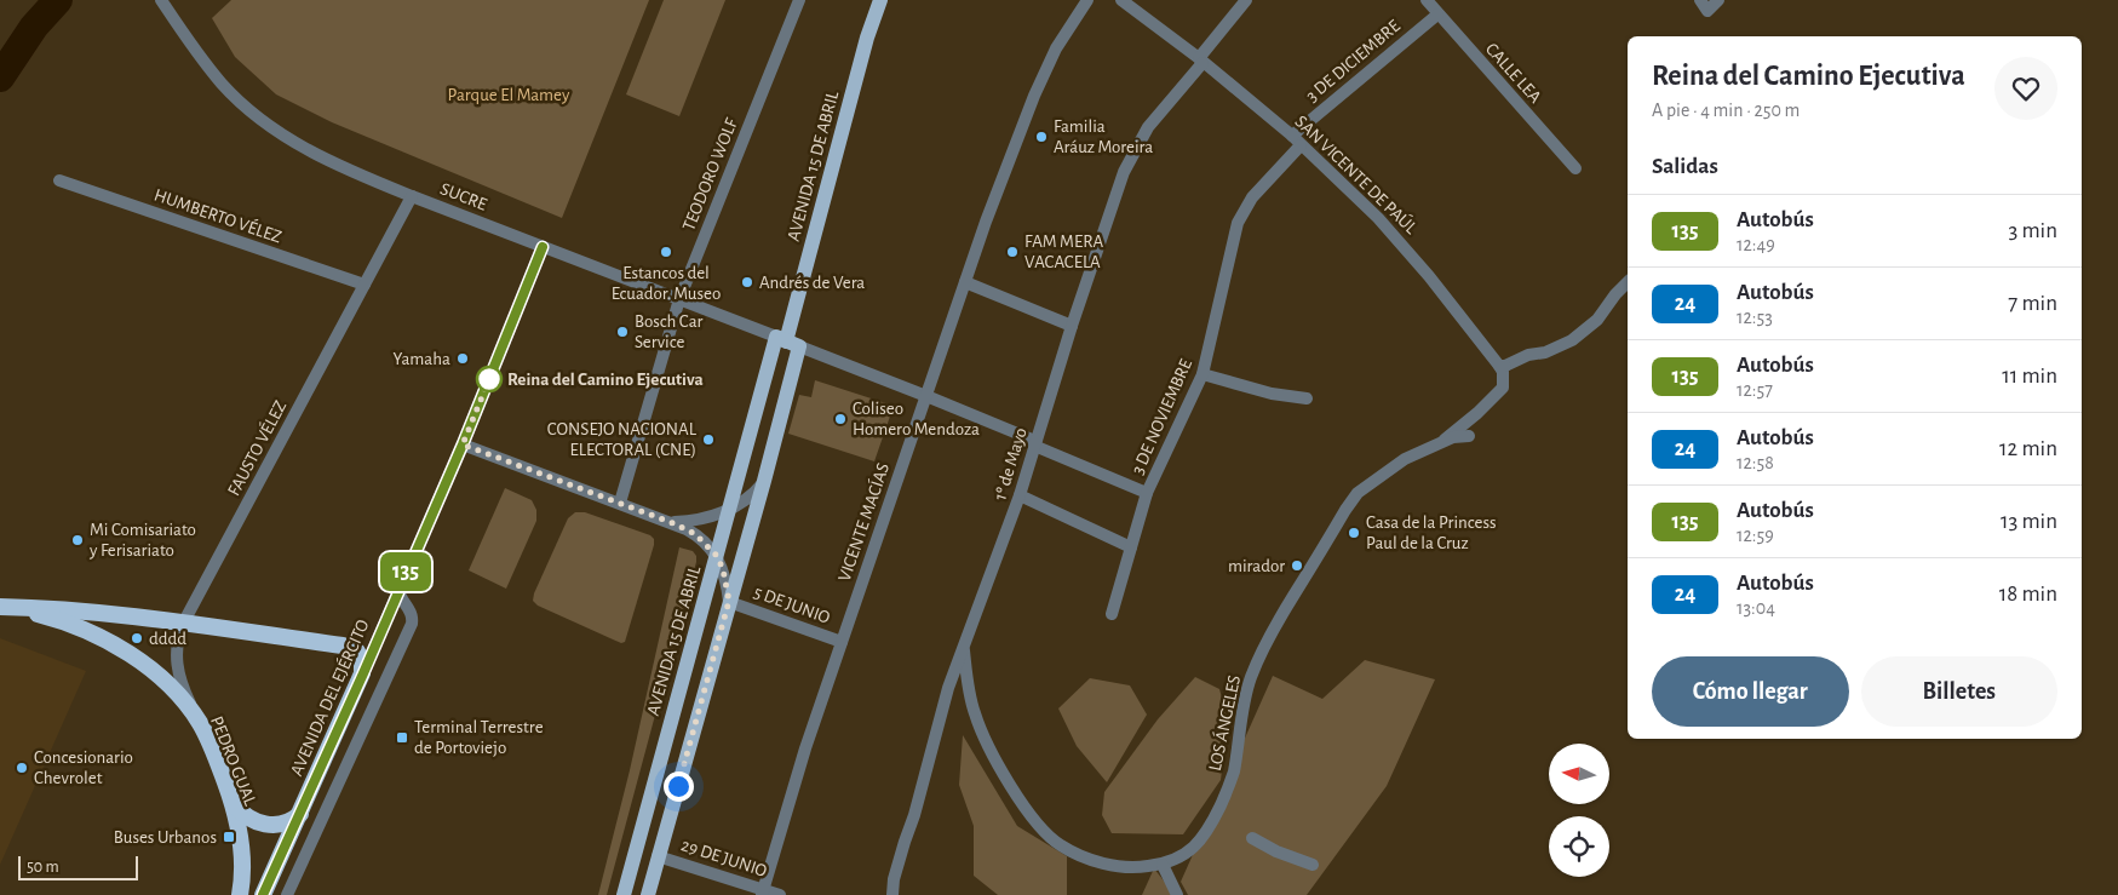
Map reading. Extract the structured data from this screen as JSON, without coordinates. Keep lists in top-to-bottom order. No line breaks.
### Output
{"streets":{"highway":["AVENIDA DEL EJÉRCITO","PEDRO GUAL"],"main road":["AVENIDA 15 DE ABRIL"],"street":["3 DE DICIEMBRE","CALLE LEA","TEODORO WOLF","SAN VICENTE DE PAÚL","SUCRE","HUMBERTO VÉLEZ","3 DE NOVIEMBRE","FAUSTO VÉLEZ","1º de Mayo","VICENTE MACÍAS","5 DE JUNIO","LOS ÁNGELES","29 DE JUNIO"]},"crossings":[["3 DE DICIEMBRE","CALLE LEA"],["3 DE DICIEMBRE","SAN VICENTE DE PAÚL"],["3 DE DICIEMBRE","3 DE NOVIEMBRE"],["AVENIDA 15 DE ABRIL","SUCRE"],["AVENIDA 15 DE ABRIL","5 DE JUNIO"],["AVENIDA 15 DE ABRIL","29 DE JUNIO"],["TEODORO WOLF","SUCRE"],["SAN VICENTE DE PAÚL","3 DE NOVIEMBRE"],["SAN VICENTE DE PAÚL","1º de Mayo"],["SUCRE","3 DE NOVIEMBRE"],["SUCRE","FAUSTO VÉLEZ"],["SUCRE","1º de Mayo"],["SUCRE","VICENTE MACÍAS"],["SUCRE","AVENIDA DEL EJÉRCITO"],["HUMBERTO VÉLEZ","FAUSTO VÉLEZ"],["FAUSTO VÉLEZ","PEDRO GUAL"],["1º de Mayo","LOS ÁNGELES"],["VICENTE MACÍAS","5 DE JUNIO"],["VICENTE MACÍAS","29 DE JUNIO"],["AVENIDA DEL EJÉRCITO","PEDRO GUAL"]],"parks":["Parque El Mamey"],"places":{"other":["Familia Aráuz Moreira","Estancos del Ecuador. Museo","FAM MERA VACACELA","Andrés de Vera","Bosch Car Service","Yamaha","Reina del Camino Ejecutiva","Coliseo Homero Mendoza","CONSEJO NACIONAL ELECTORAL (CNE)","Casa de la Princess Paul de la Cruz","Mi Comisariato y Ferisariato","mirador","dddd","Concesionario Chevrolet"],"transit":["Terminal Terrestre de Portoviejo","Buses Urbanos"]},"lines":["bus line 135"],"scale_bar":"50 m","north":"left","page":{"on_map":"135","heading":[["Reina del Camino Ejecutiva","A pie · 4 min · 250 m"],"Salidas"],"list":[{"mark":"135","name":"Autobús","note":"12:49","value":"3 min"},{"mark":"24","name":"Autobús","note":"12:53","value":"7 min"},{"mark":"135","name":"Autobús","note":"12:57","value":"11 min"},{"mark":"24","name":"Autobús","note":"12:58","value":"12 min"},{"mark":"135","name":"Autobús","note":"12:59","value":"13 min"},{"mark":"24","name":"Autobús","note":"13:04","value":"18 min"}],"buttons":["Cómo llegar","Billetes"],"scale":"50 m"}}
